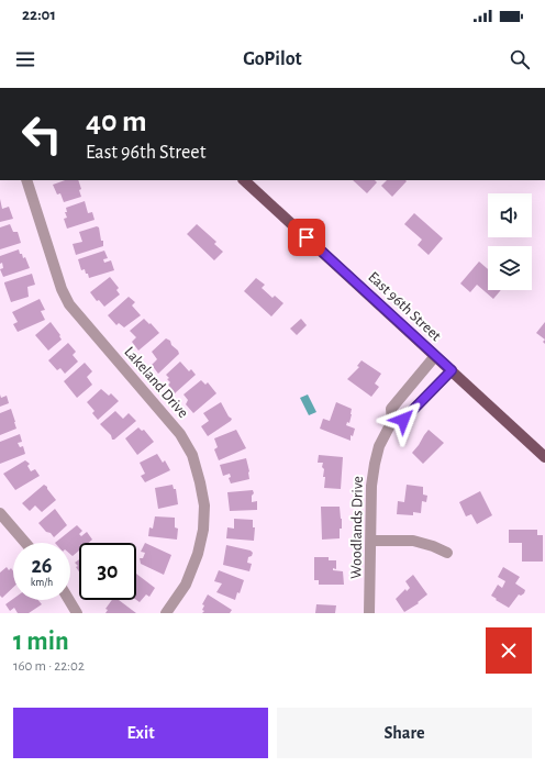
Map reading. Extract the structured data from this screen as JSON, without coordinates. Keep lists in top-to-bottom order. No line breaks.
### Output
{"streets":{"main road":["East 96th Street"],"street":["Lakeland Drive","Woodlands Drive"]},"crossings":[["East 96th Street","Woodlands Drive"]],"page":{"status":"22:01","header":"GoPilot","turn":["40 m","East 96th Street"],"speed":"26 km/h","limit":"30","heading":["1 min","160 m · 22:02"],"buttons":["Exit","Share"]}}
